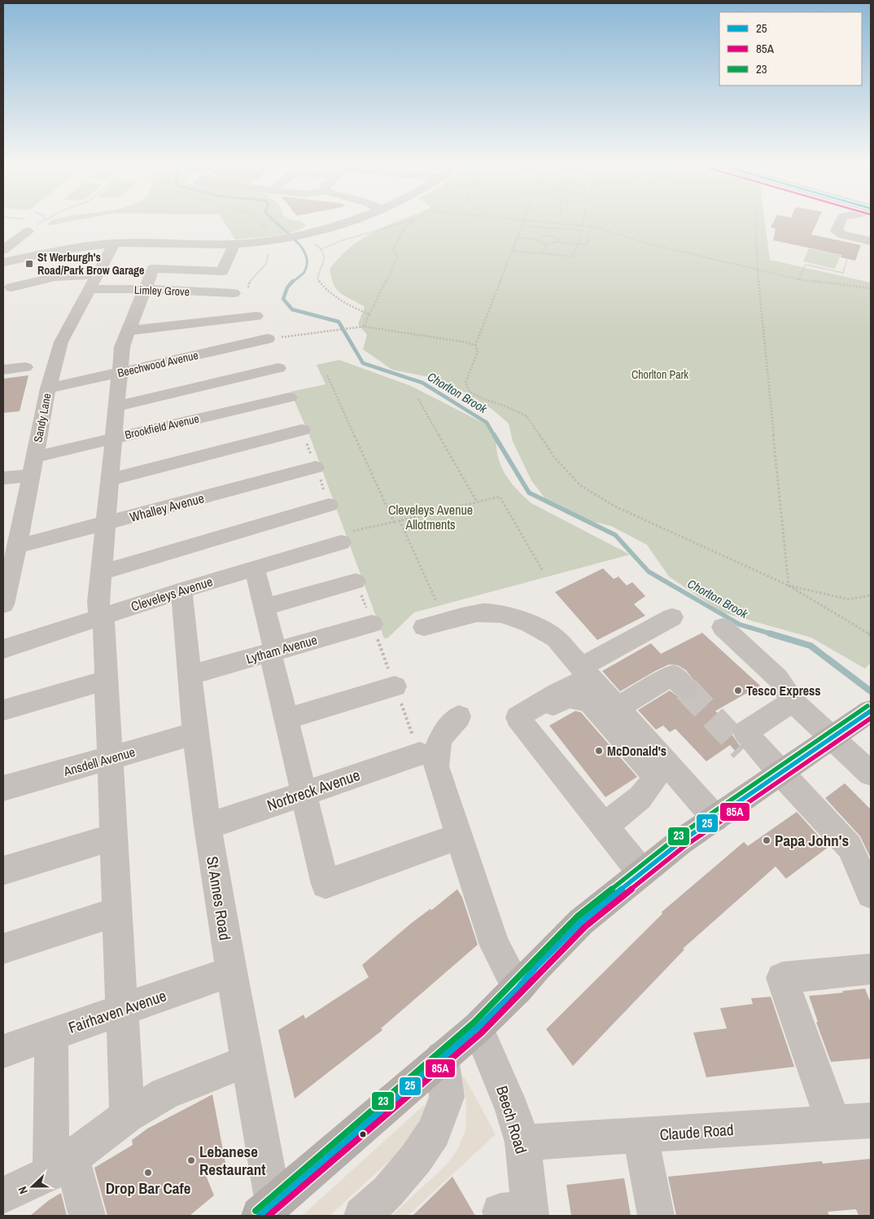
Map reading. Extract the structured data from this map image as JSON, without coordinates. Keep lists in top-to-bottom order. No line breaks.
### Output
{"streets":{"street":["Limley Grove","Beechwood Avenue","Sandy Lane","Brookfield Avenue","Whalley Avenue","Cleveleys Avenue","Lytham Avenue","Ansdell Avenue","Norbreck Avenue","St Annes Road","Fairhaven Avenue","Beech Road","Claude Road"]},"crossings":[["Limley Grove","Sandy Lane"],["Beechwood Avenue","Sandy Lane"],["Sandy Lane","Brookfield Avenue"],["Sandy Lane","Whalley Avenue"],["Cleveleys Avenue","St Annes Road"],["Lytham Avenue","St Annes Road"],["Ansdell Avenue","St Annes Road"],["Norbreck Avenue","St Annes Road"],["St Annes Road","Fairhaven Avenue"],["Beech Road","Claude Road"]],"water":["Chorlton Brook"],"parks":["Chorlton Park","Cleveleys Avenue Allotments"],"places":{"transit":["St Werburgh's Road/Park Brow Garage"],"other":["Tesco Express","McDonald's","Papa John's","Lebanese Restaurant","Drop Bar Cafe"]},"lines":["transit line 23","transit line 25","transit line 85A"],"legend":["25","85A","23"],"north":"left"}
